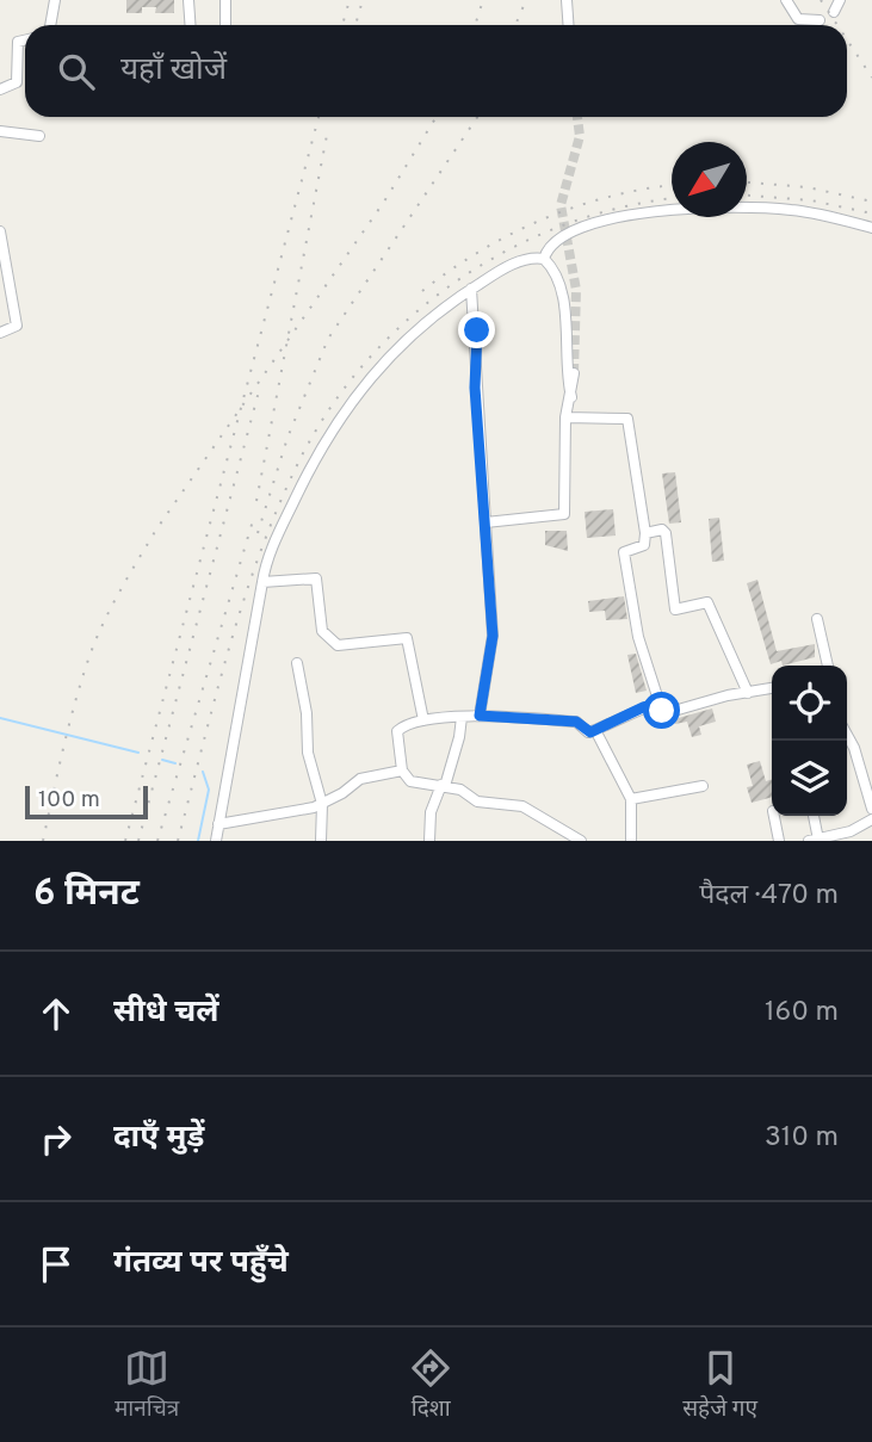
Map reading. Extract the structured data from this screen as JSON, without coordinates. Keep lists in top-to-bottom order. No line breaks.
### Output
{"scale_bar":"100 m","north":"bottom left","page":{"search":"यहाँ खोजें","scale":"100 m","heading":["6 मिनट","पैदल · 470 m"],"list":[["सीधे चलें","160 m"],["दाएँ मुड़ें","310 m"],"गंतव्य पर पहुँचे"],"nav":["मानचित्र","दिशा","सहेजे गए"]}}
